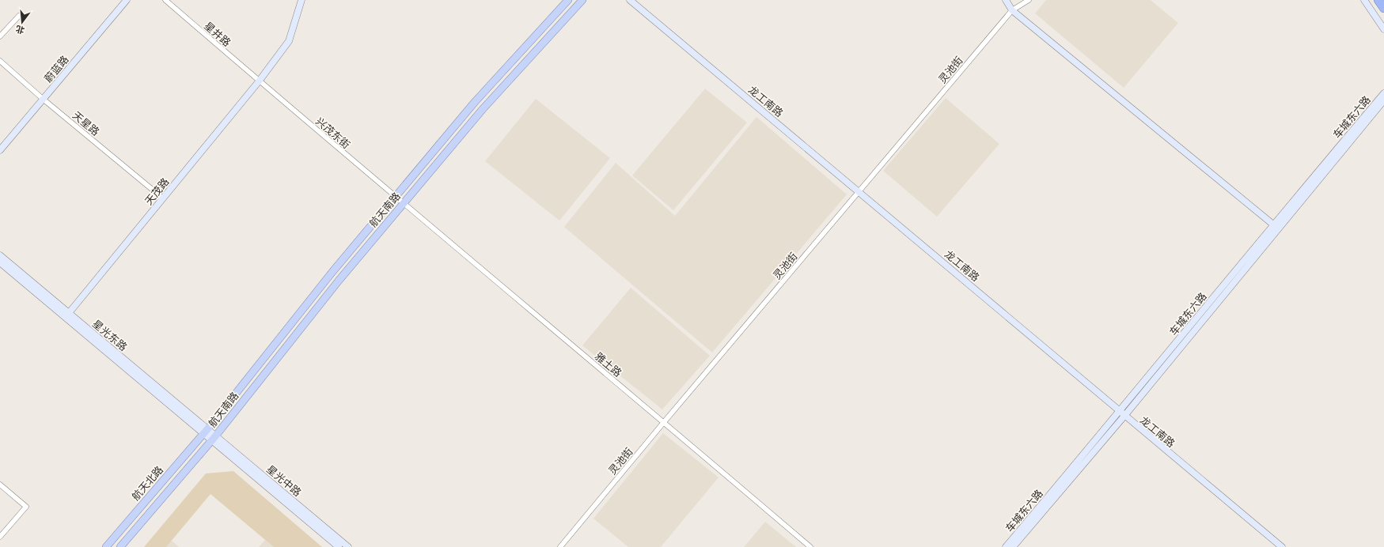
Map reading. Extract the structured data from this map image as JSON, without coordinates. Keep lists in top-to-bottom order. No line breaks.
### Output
{"streets":{"main road":["航天南路","航天北路"],"street":["星井路","蔚蓝路","灵池街","龙工南路","车城东六路","天星路","兴茂东街","天茂路","星光东路","雅土路","星光中路"]},"crossings":[["星井路","兴茂东街"],["星井路","天茂路"],["蔚蓝路","天星路"],["灵池街","龙工南路"],["灵池街","雅土路"],["龙工南路","车城东六路"],["天星路","天茂路"],["兴茂东街","天茂路"],["兴茂东街","航天南路"],["兴茂东街","雅土路"],["天茂路","星光东路"],["航天南路","星光东路"],["航天南路","雅土路"],["航天南路","星光中路"],["航天南路","航天北路"],["星光东路","星光中路"],["星光东路","航天北路"],["星光中路","航天北路"]],"north":"bottom"}
